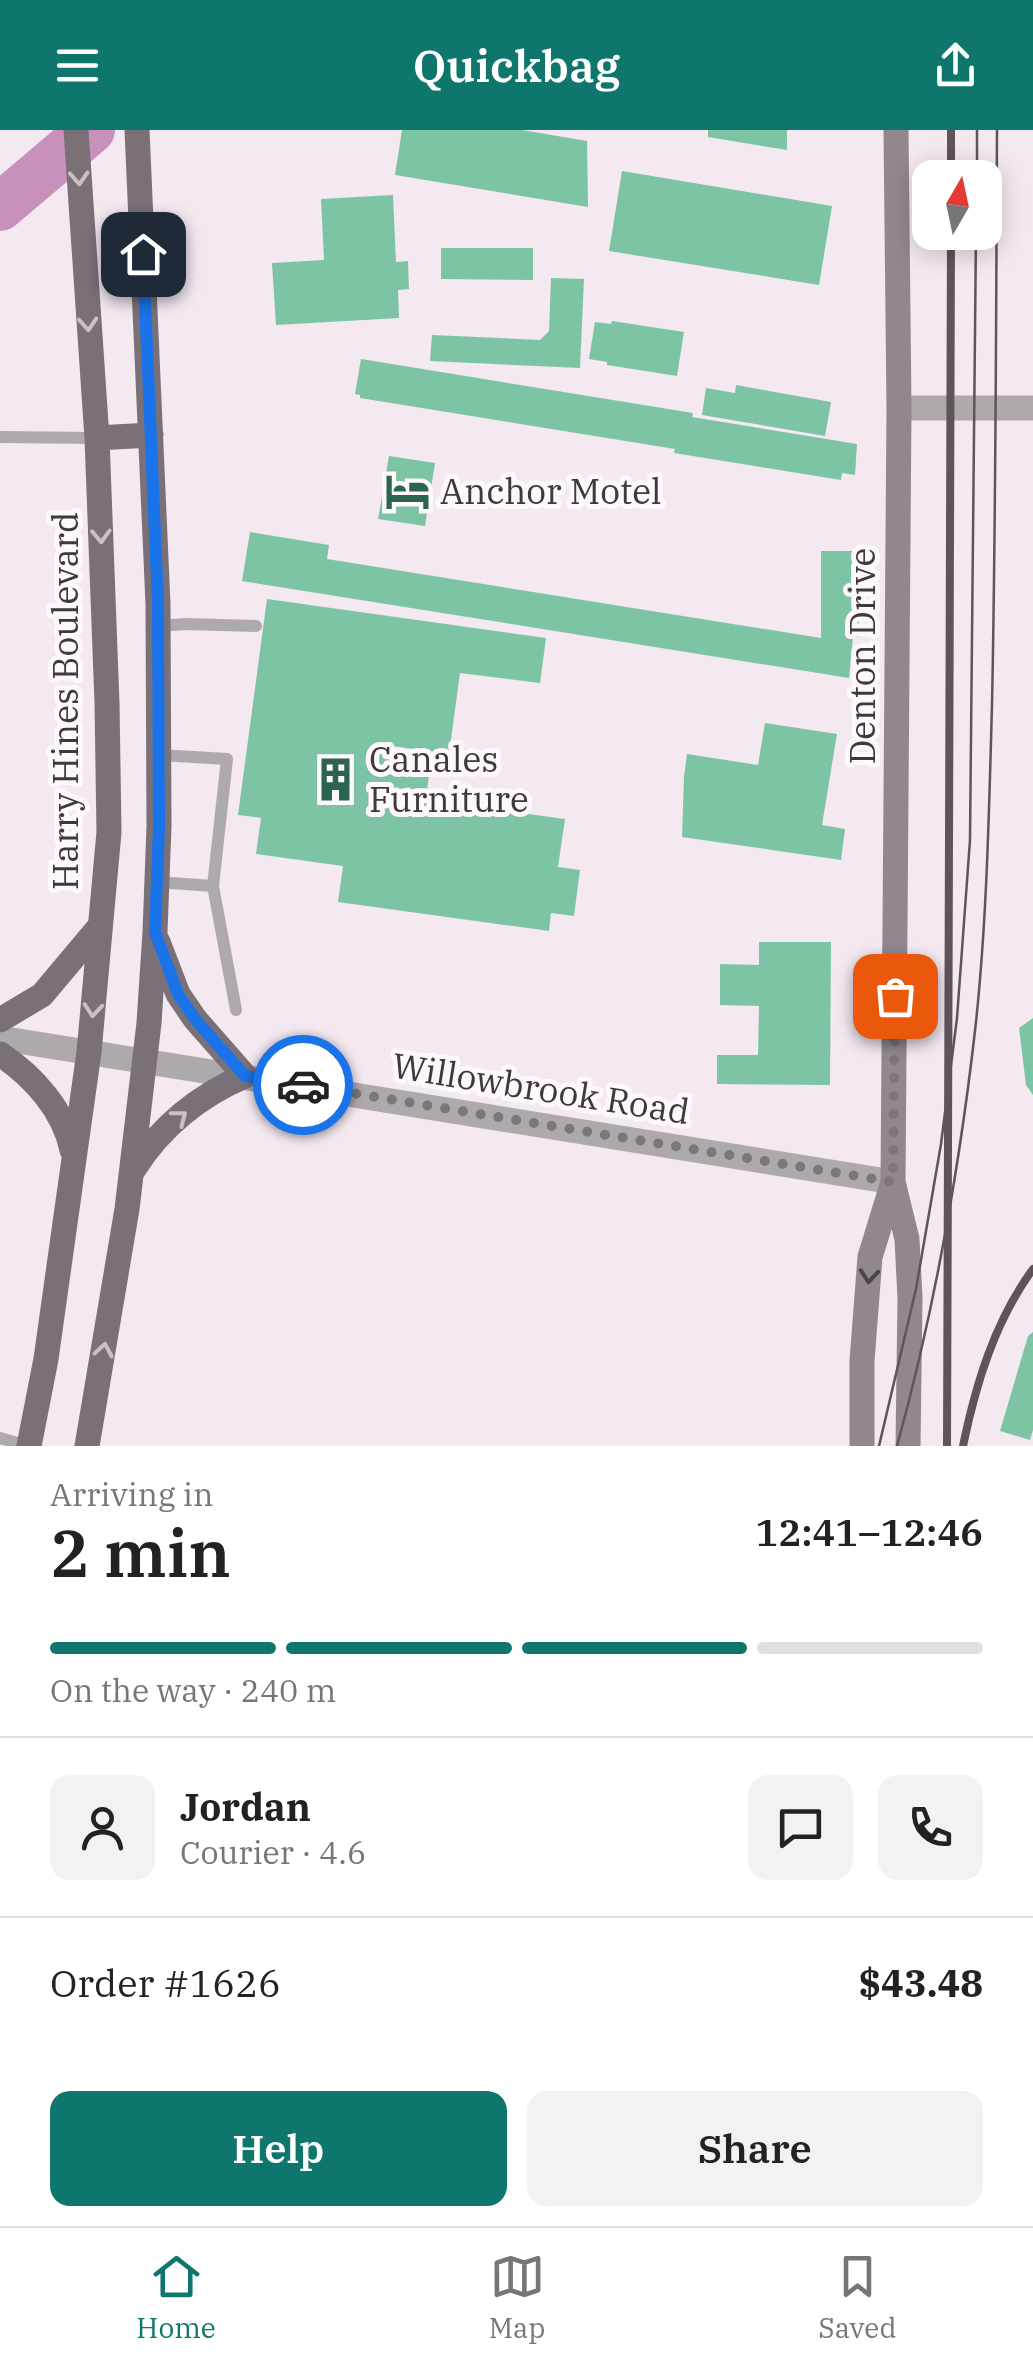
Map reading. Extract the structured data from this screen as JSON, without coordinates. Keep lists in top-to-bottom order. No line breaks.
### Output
{"streets":{"main road":["Harry Hines Boulevard"],"street":["Denton Drive","Willowbrook Road"]},"crossings":[["Denton Drive","Willowbrook Road"],["Harry Hines Boulevard","Willowbrook Road"]],"places":{"hotel":["Anchor Motel"],"building":["Canales Furniture"]},"north":"top","page":{"header":"Quickbag","heading":["2 min","Arriving in","12:41–12:46"],"panel":["Jordan","Courier · 4.6","Order #1626","$43.48"],"bar":"On the way · 240 m","buttons":["Help","Share"],"tabs":["Home","Map","Saved"]}}
